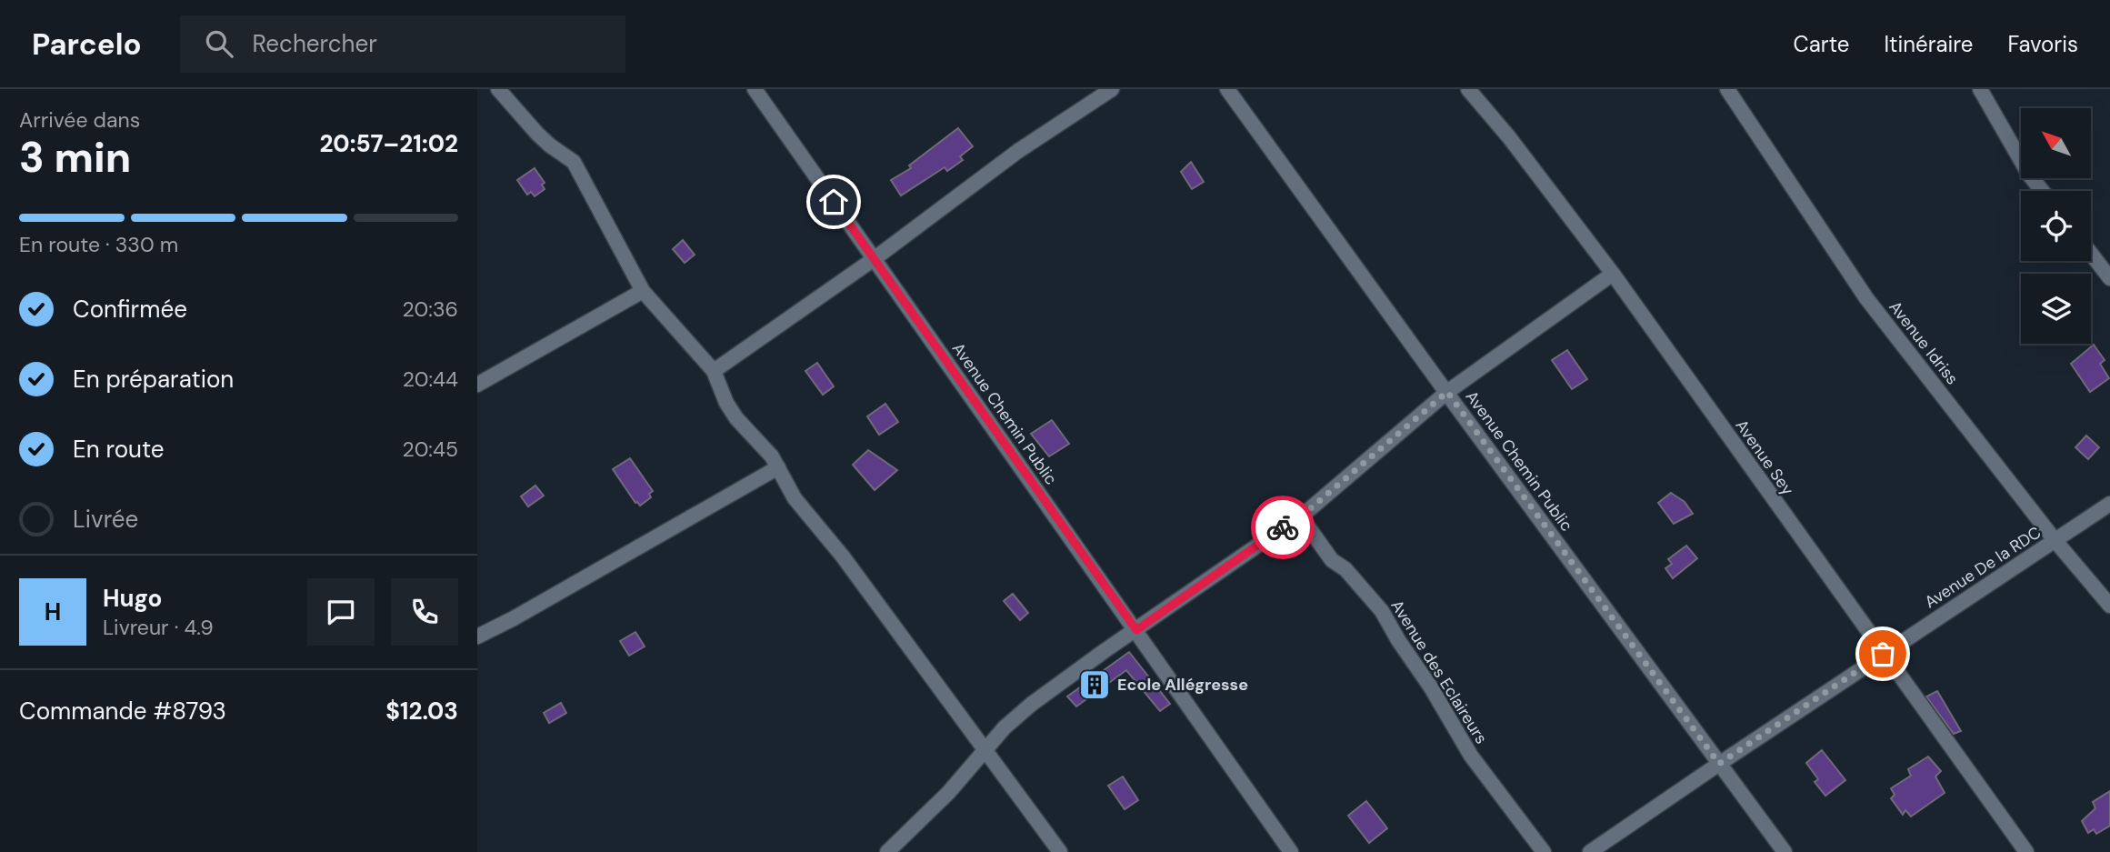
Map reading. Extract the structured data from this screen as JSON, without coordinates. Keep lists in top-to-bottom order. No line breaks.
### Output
{"streets":{"street":["Avenue Idriss","Avenue Chemin Public","Avenue Sey","Avenue De la RDC","Avenue des Eclaireurs"]},"crossings":[["Avenue Idriss","Avenue De la RDC"],["Avenue Chemin Public","Avenue De la RDC"],["Avenue Sey","Avenue De la RDC"]],"places":{"building":["Ecole Allégresse"]},"north":"top left","page":{"header":"Parcelo","search":"Rechercher","nav":["Carte","Itinéraire","Favoris"],"heading":["3 min","Arrivée dans","20:57–21:02"],"panel":["Hugo","Livreur · 4.9","Commande #8793","$12.03"],"bar":"En route · 330 m","list":[["Confirmée","20:36"],["En préparation","20:44"],["En route","20:45"],"Livrée"],"round":"H"}}
